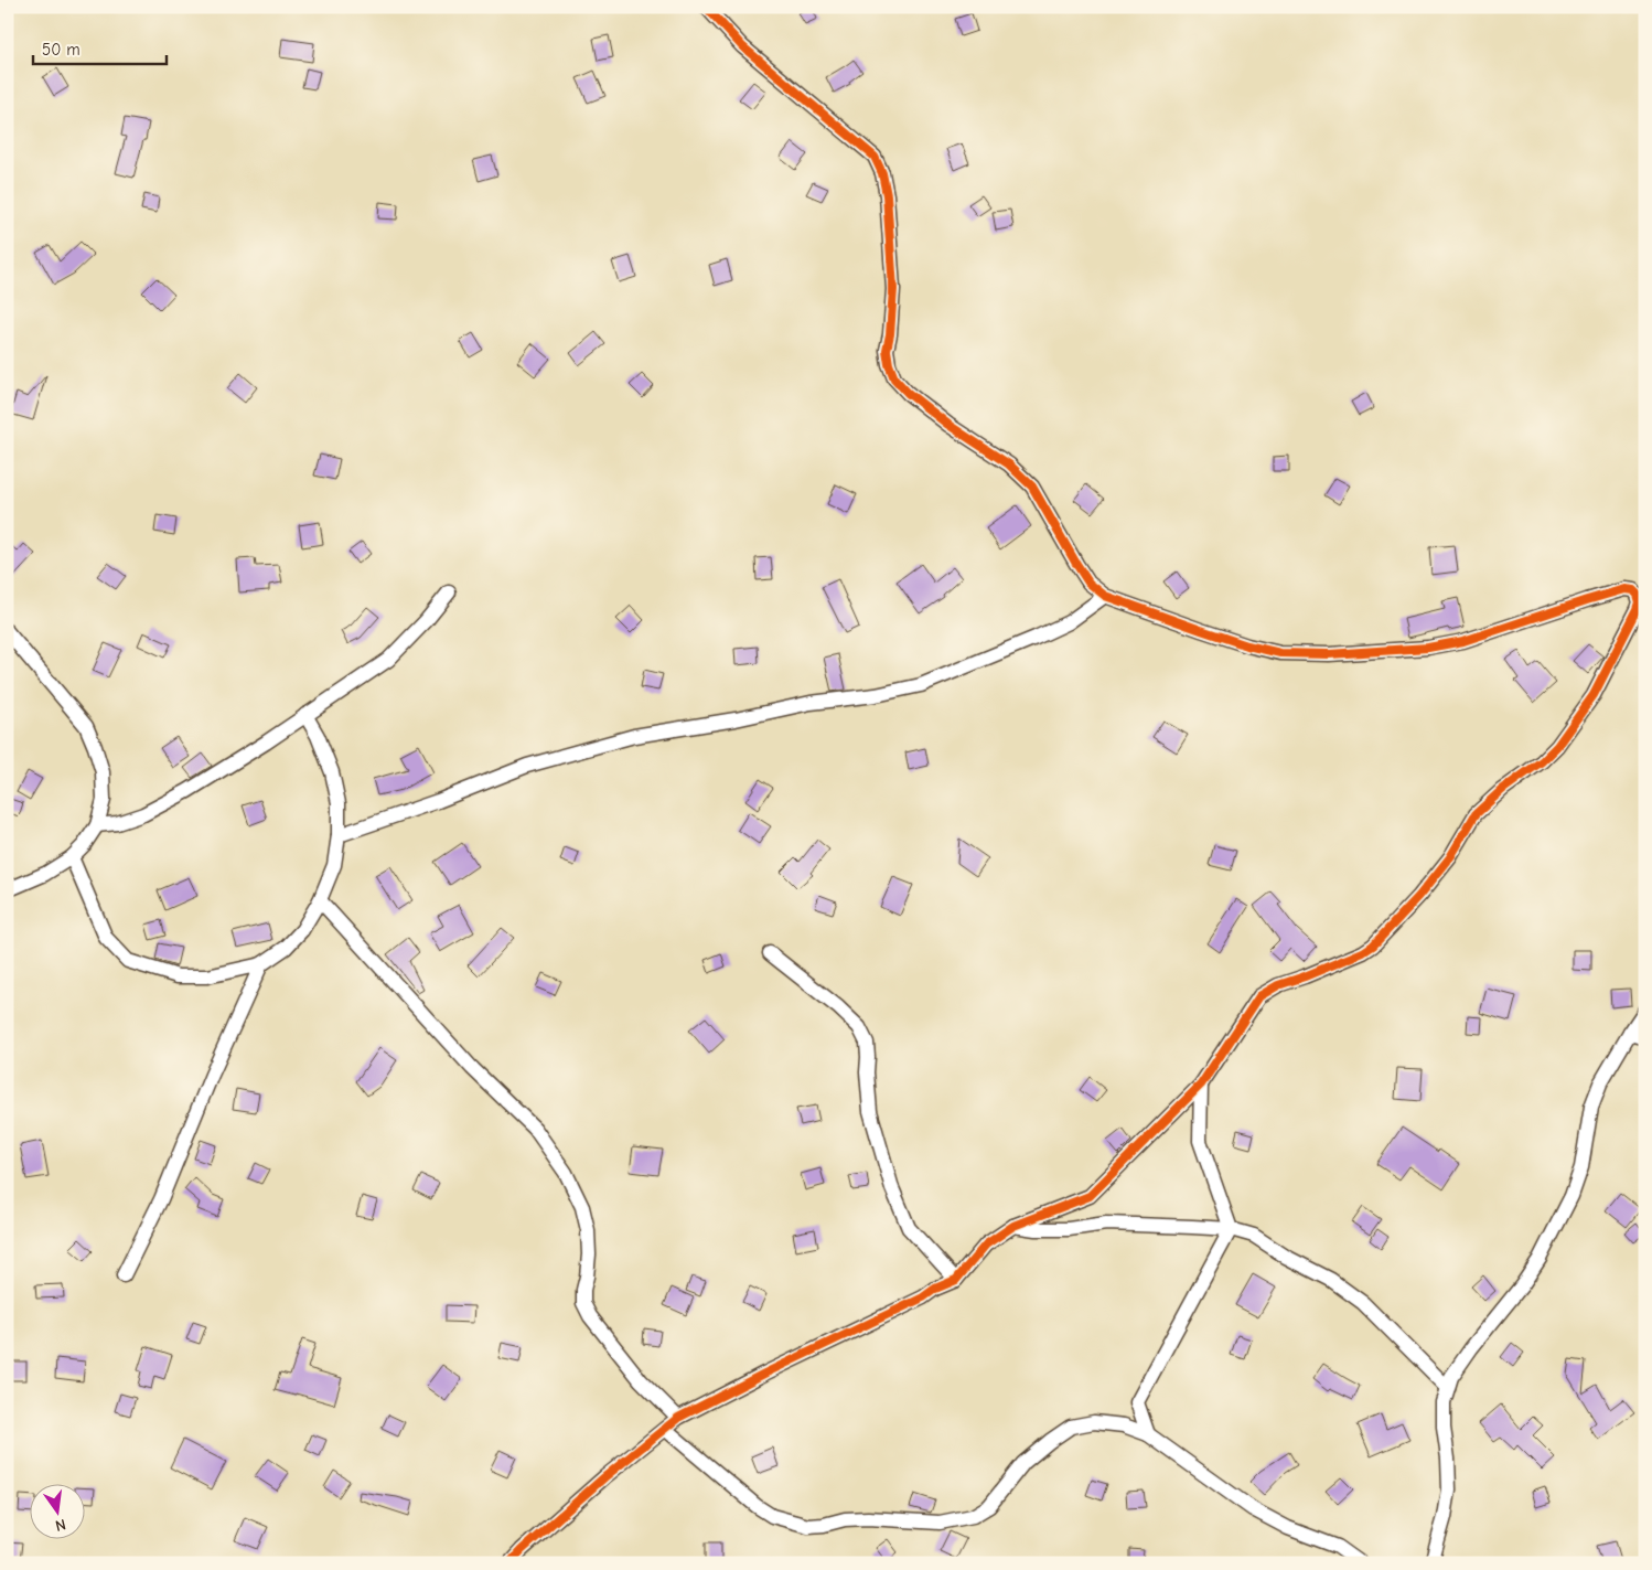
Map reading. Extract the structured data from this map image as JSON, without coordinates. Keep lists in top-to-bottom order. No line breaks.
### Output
{"scale_bar":"50 m","north":"bottom"}
